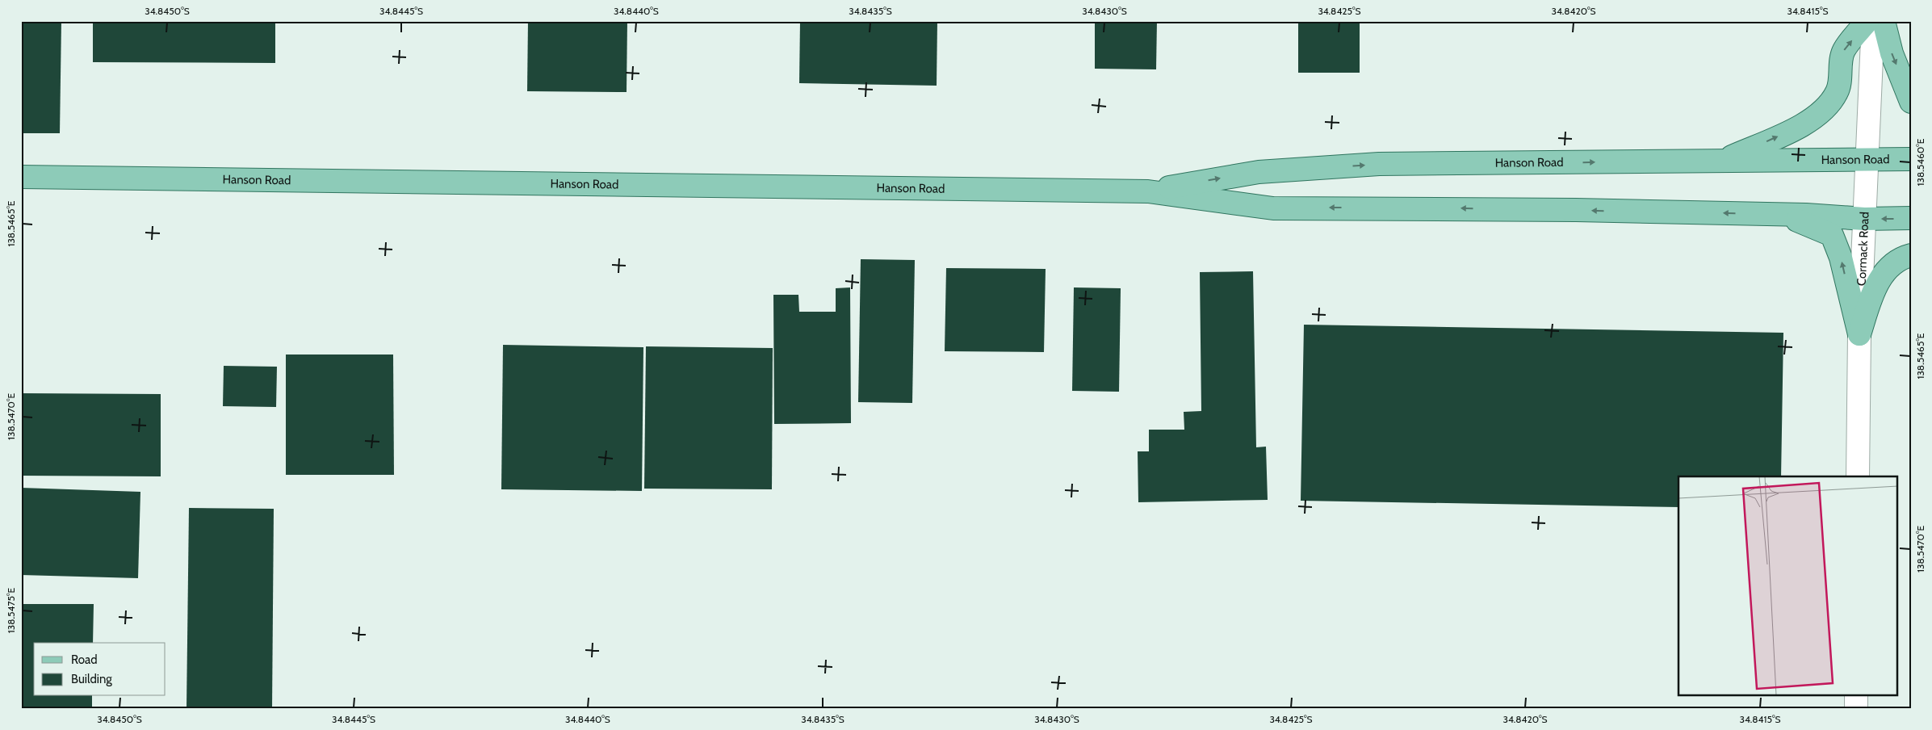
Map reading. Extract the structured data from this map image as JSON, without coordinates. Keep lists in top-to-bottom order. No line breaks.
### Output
{"streets":{"main road":["Hanson Road"],"street":["Cormack Road"]},"crossings":[["Hanson Road","Cormack Road"]],"legend":["Road","Building"],"coordinates":["34.8450°S","34.8445°S","34.8440°S","34.8435°S","34.8430°S","34.8425°S","34.8420°S","34.8415°S","138.5460°E","138.5465°E","138.5470°E","138.5475°E"]}
